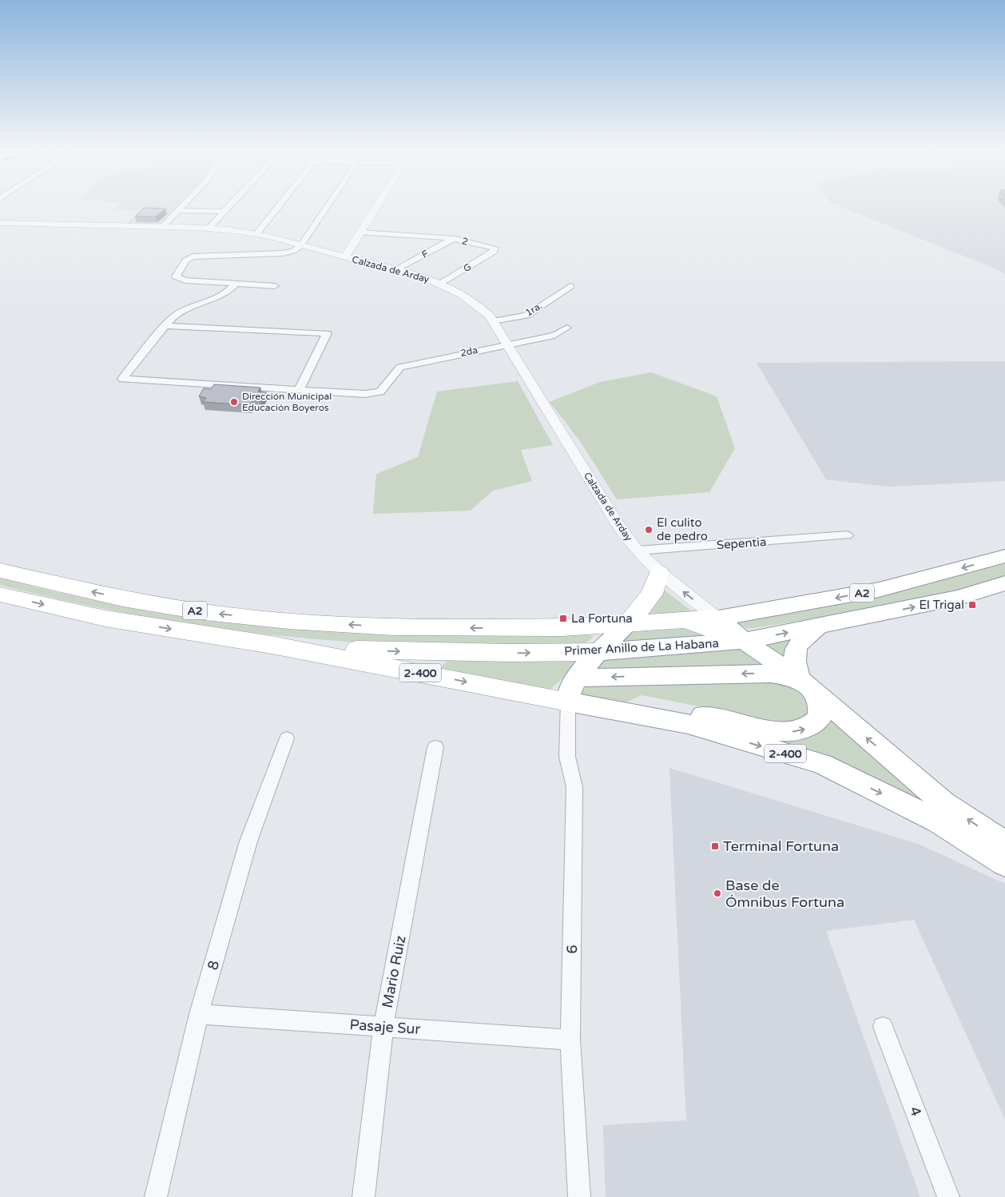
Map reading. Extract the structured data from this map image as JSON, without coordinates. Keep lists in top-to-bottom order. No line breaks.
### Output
{"streets":{"highway":["A2","Primer Anillo de La Habana","2-400"],"street":["2","F","G","Calzada de Arday","1ra.","2da","Sepentia","6","8","Mario Ruiz","Pasaje Sur","4"]},"crossings":[["2","F"],["2","G"],["F","Calzada de Arday"],["G","Calzada de Arday"],["Calzada de Arday","1ra."],["Calzada de Arday","2da"],["Calzada de Arday","Sepentia"],["Calzada de Arday","A2"],["A2","Primer Anillo de La Habana"],["A2","2-400"],["Primer Anillo de La Habana","2-400"],["2-400","6"],["6","Pasaje Sur"],["8","Pasaje Sur"],["Mario Ruiz","Pasaje Sur"]],"places":{"other":["Dirección Municipal Educación Boyeros","El culito de pedro","Base de Ómnibus Fortuna"],"transit":["El Trigal","La Fortuna","Terminal Fortuna"]}}
